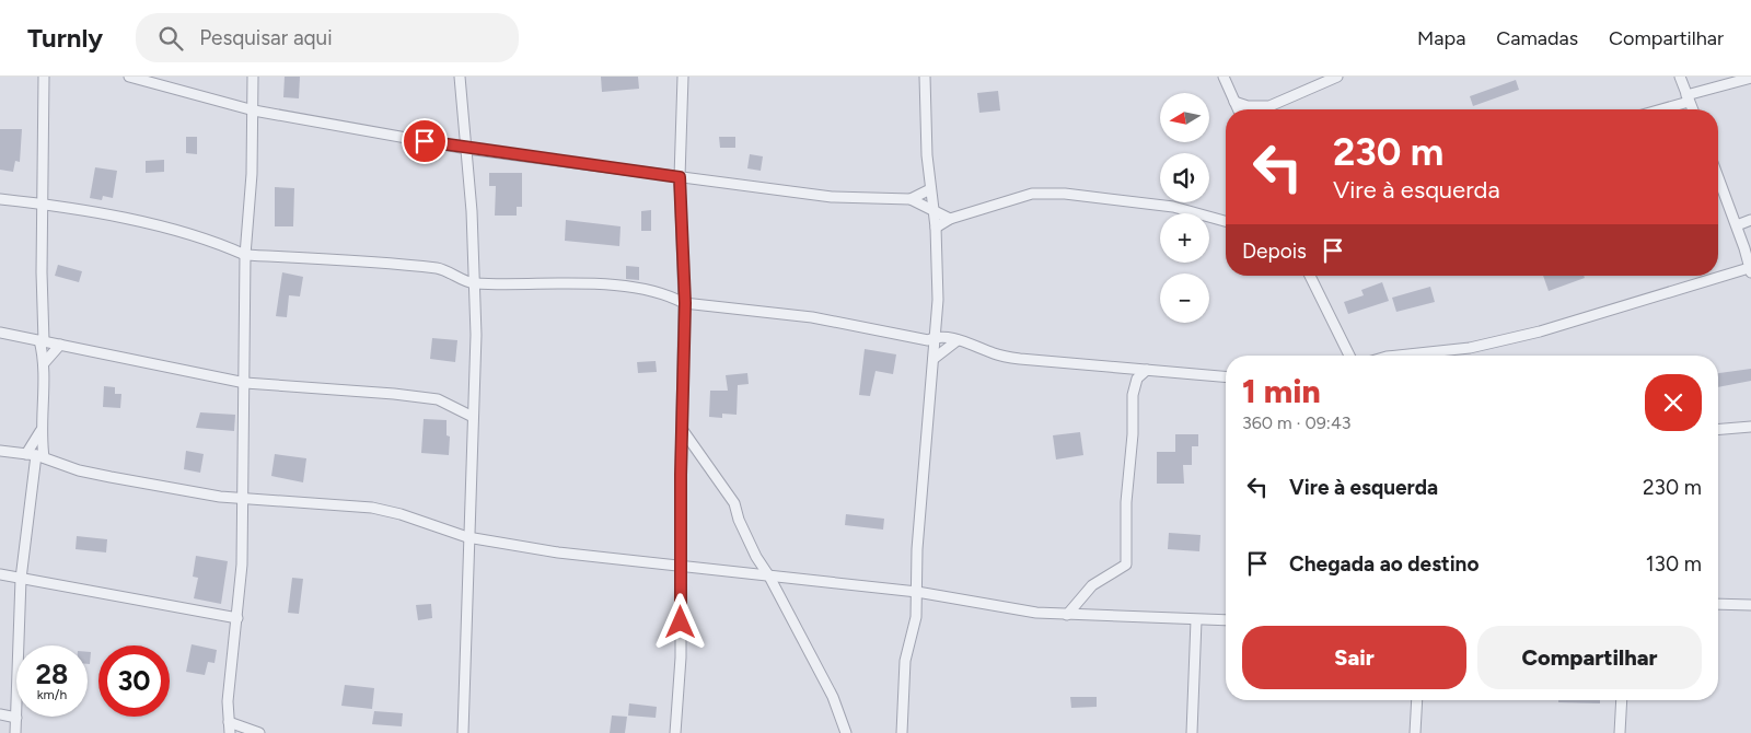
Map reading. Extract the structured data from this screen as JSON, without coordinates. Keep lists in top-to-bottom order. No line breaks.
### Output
{"north":"left","page":{"header":"Turnly","search":"Pesquisar aqui","nav":["Mapa","Camadas","Compartilhar"],"map_buttons":["+","−"],"turn":["230 m","Vire à esquerda"],"then":"Depois","heading":["1 min","360 m · 09:43"],"list":[{"name":"Vire à esquerda","value":"230 m"},{"name":"Chegada ao destino","value":"130 m"}],"buttons":["Sair","Compartilhar"],"speed":"28 km/h","limit":"30"}}
